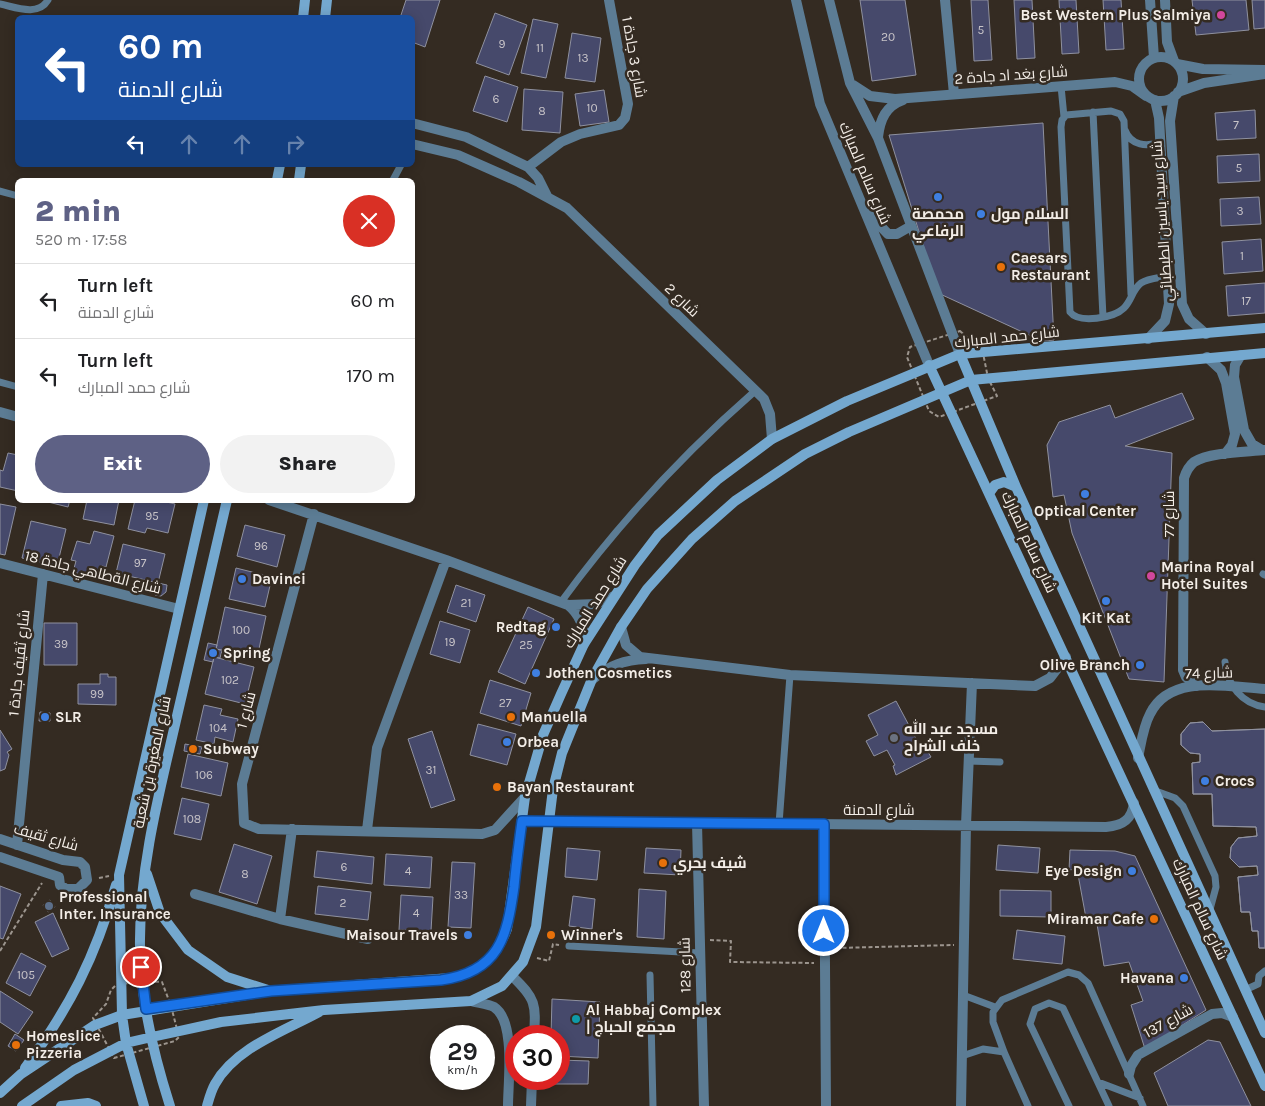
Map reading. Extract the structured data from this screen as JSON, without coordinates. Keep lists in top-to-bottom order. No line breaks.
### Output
{"streets":{"main road":["شارع سالم المبارك","شارع حمد المبارك","شارع المغيرة بن شعبة"],"street":["شارع 3 جادة 1","شارع بغد اد جادة 2","شارع سيد ياسين الطبطبائي","شارع 2","شارع 77","شارع الةطاهي جادة 18","شارع ثقيف جادة 1","شارع 74","شارع 1","شارع الدمنة","شارع ثقيف","شارع 128","شارع 137"]},"crossings":[["شارع 3 جادة 1","شارع 2"],["شارع بغد اد جادة 2","شارع سالم المبارك"],["شارع بغد اد جادة 2","شارع سيد ياسين الطبطبائي"],["شارع سالم المبارك","شارع حمد المبارك"],["شارع سالم المبارك","شارع 74"],["شارع سالم المبارك","شارع الدمنة"],["شارع سالم المبارك","شارع 137"],["شارع سيد ياسين الطبطبائي","شارع حمد المبارك"],["شارع 2","شارع حمد المبارك"],["شارع حمد المبارك","شارع 1"],["شارع حمد المبارك","شارع المغيرة بن شعبة"],["شارع حمد المبارك","شارع الدمنة"],["شارع 77","شارع 74"],["شارع الةطاهي جادة 18","شارع ثقيف جادة 1"],["شارع الةطاهي جادة 18","شارع المغيرة بن شعبة"],["شارع ثقيف جادة 1","شارع ثقيف"],["شارع الدمنة","شارع 128"]],"places":["Best Western Plus Salmiya","محمصة الرفاعي","السلام مول","Caesars Restaurant","Optical Center","Marina Royal Hotel Suites","Davinci","Kit Kat","Redtag","Spring","Olive Branch","Jothen Cosmetics","SLR","Manuella","مسجد عبد الله خلف الشراح","Orbea","Subway","Crocs","Bayan Restaurant","شيف بحري","Eye Design","Professional Inter. Insurance","Miramar Cafe","Maisour Travels","Winner's","Havana","Al Habbaj Complex | مجمع الحباج","Homeslice Pizzeria"],"house_numbers":["5","20","9","11","13","6","10","8","7","5","3","1","17","95","96","97","21","100","19","39","25","102","99","27","104","31","106","108","6","4","8","33","2","4","105"],"page":{"turn":["60 m","شارع الدمنة"],"heading":["2 min","520 m · 17:58"],"list":[{"name":"Turn left","note":"شارع الدمنة","value":"60 m"},{"name":"Turn left","note":"شارع حمد المبارك","value":"170 m"}],"buttons":["Exit","Share"],"speed":"29 km/h","limit":"30"}}
